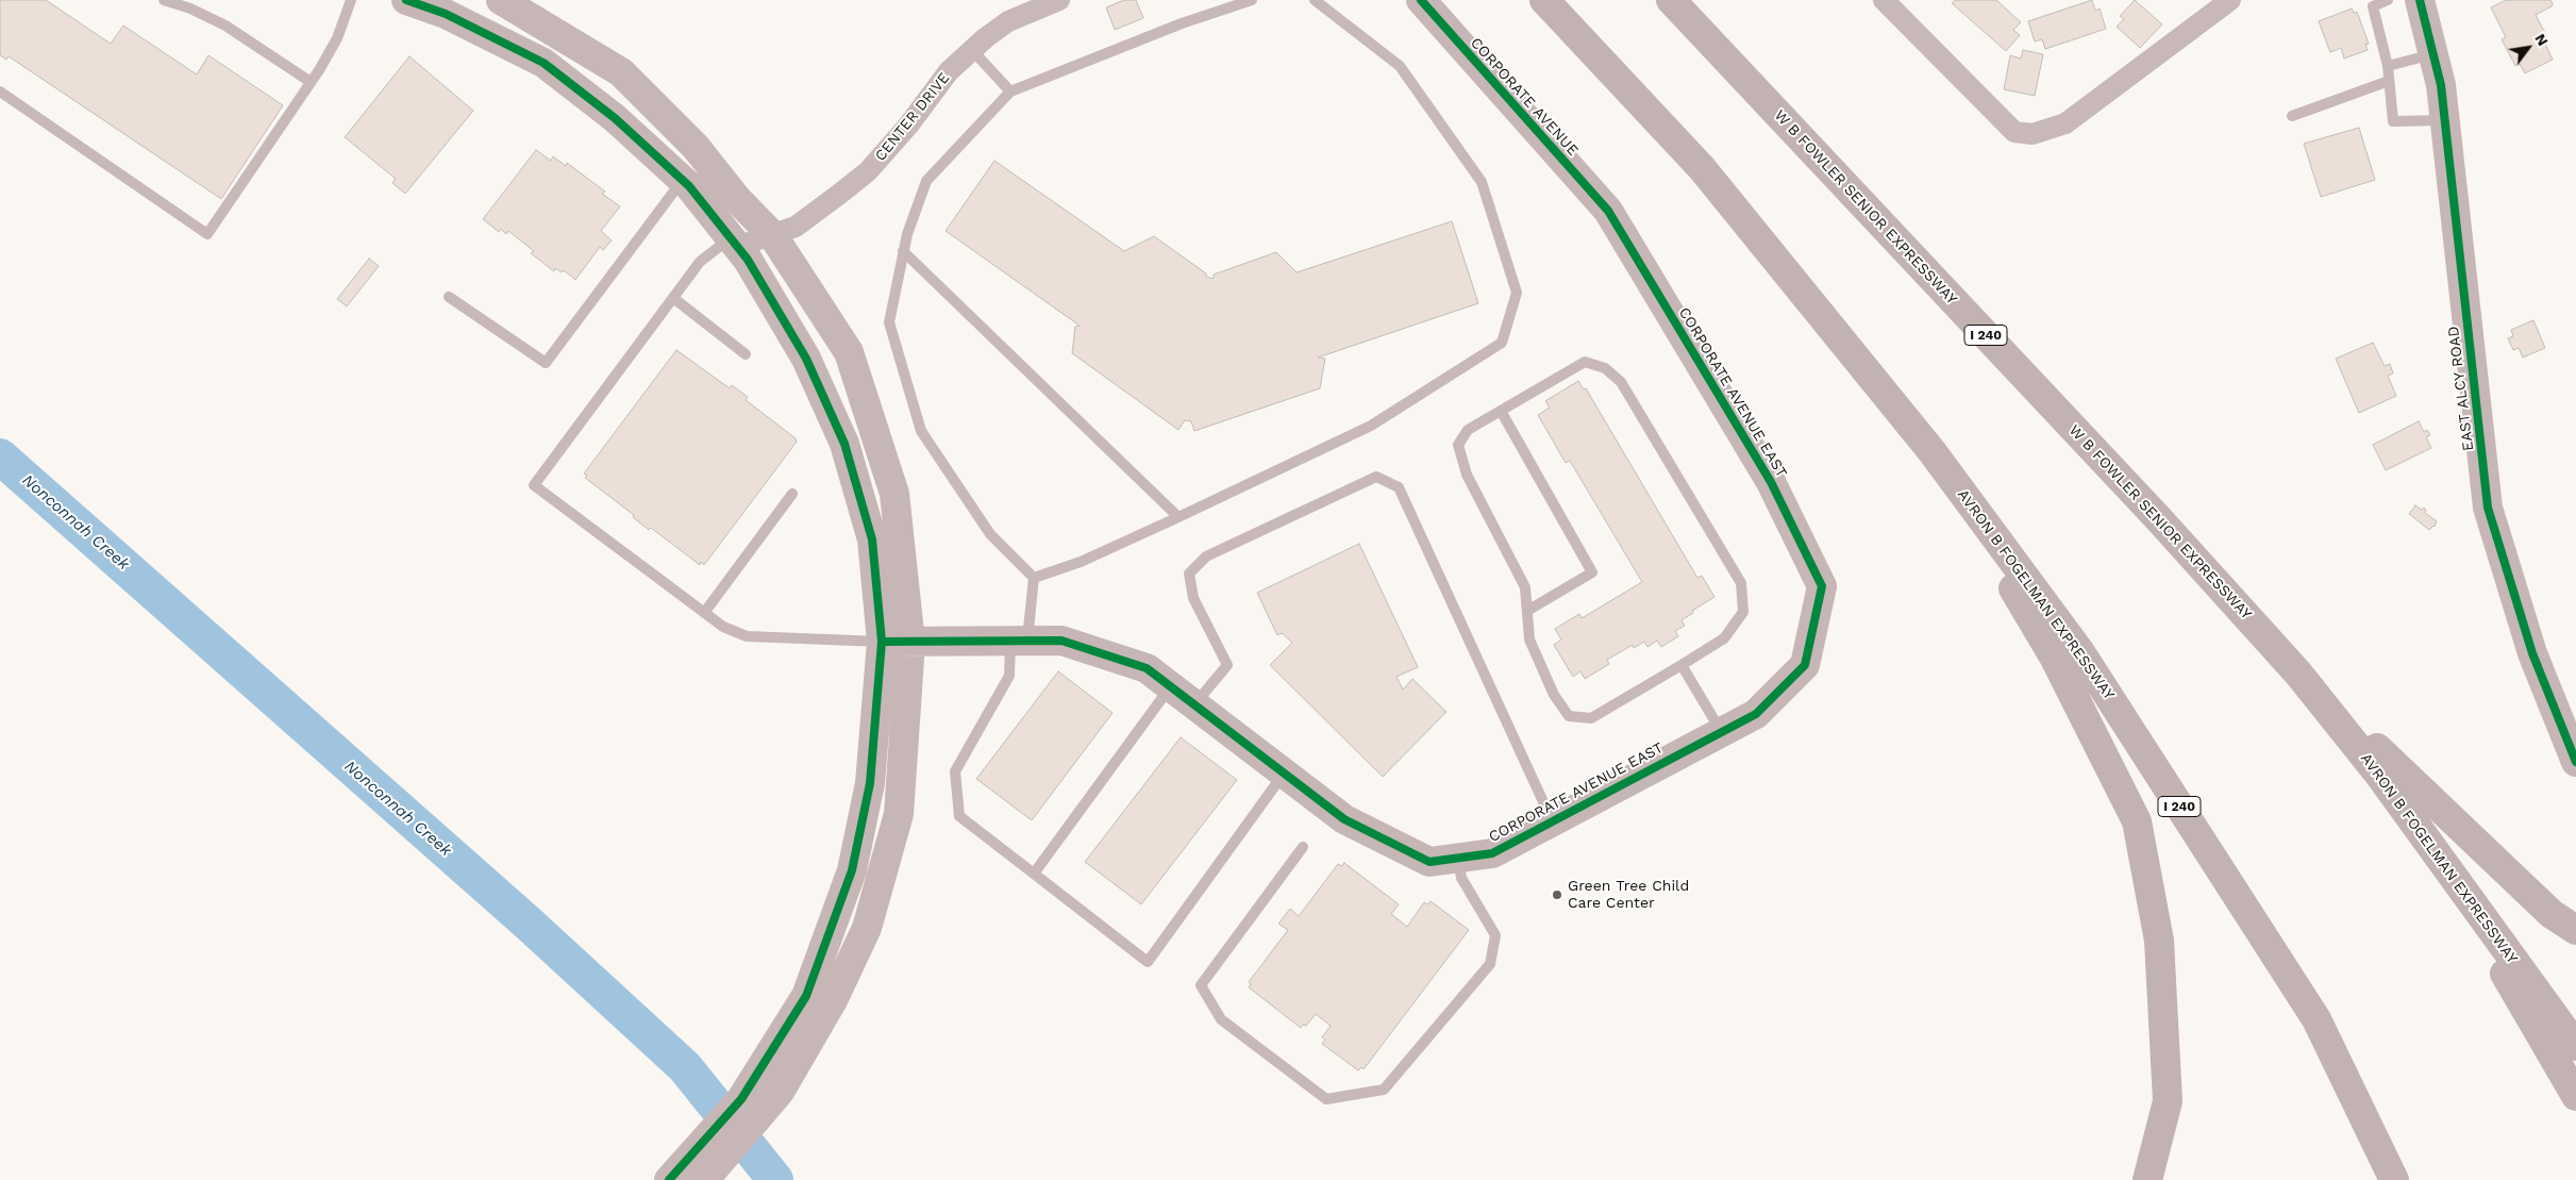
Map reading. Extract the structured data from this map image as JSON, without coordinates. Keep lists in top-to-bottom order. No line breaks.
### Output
{"streets":{"highway":["W B FOWLER SENIOR EXPRESSWAY","I 240","AVRON B FOGELMAN EXPRESSWAY"],"street":["CORPORATE AVENUE","CENTER DRIVE","EAST ALCY ROAD","CORPORATE AVENUE EAST"]},"crossings":[["CORPORATE AVENUE","CORPORATE AVENUE EAST"],["W B FOWLER SENIOR EXPRESSWAY","AVRON B FOGELMAN EXPRESSWAY"],["I 240","AVRON B FOGELMAN EXPRESSWAY"]],"water":["Nonconnah Creek"],"places":["Green Tree Child Care Center"],"north":"top right"}
